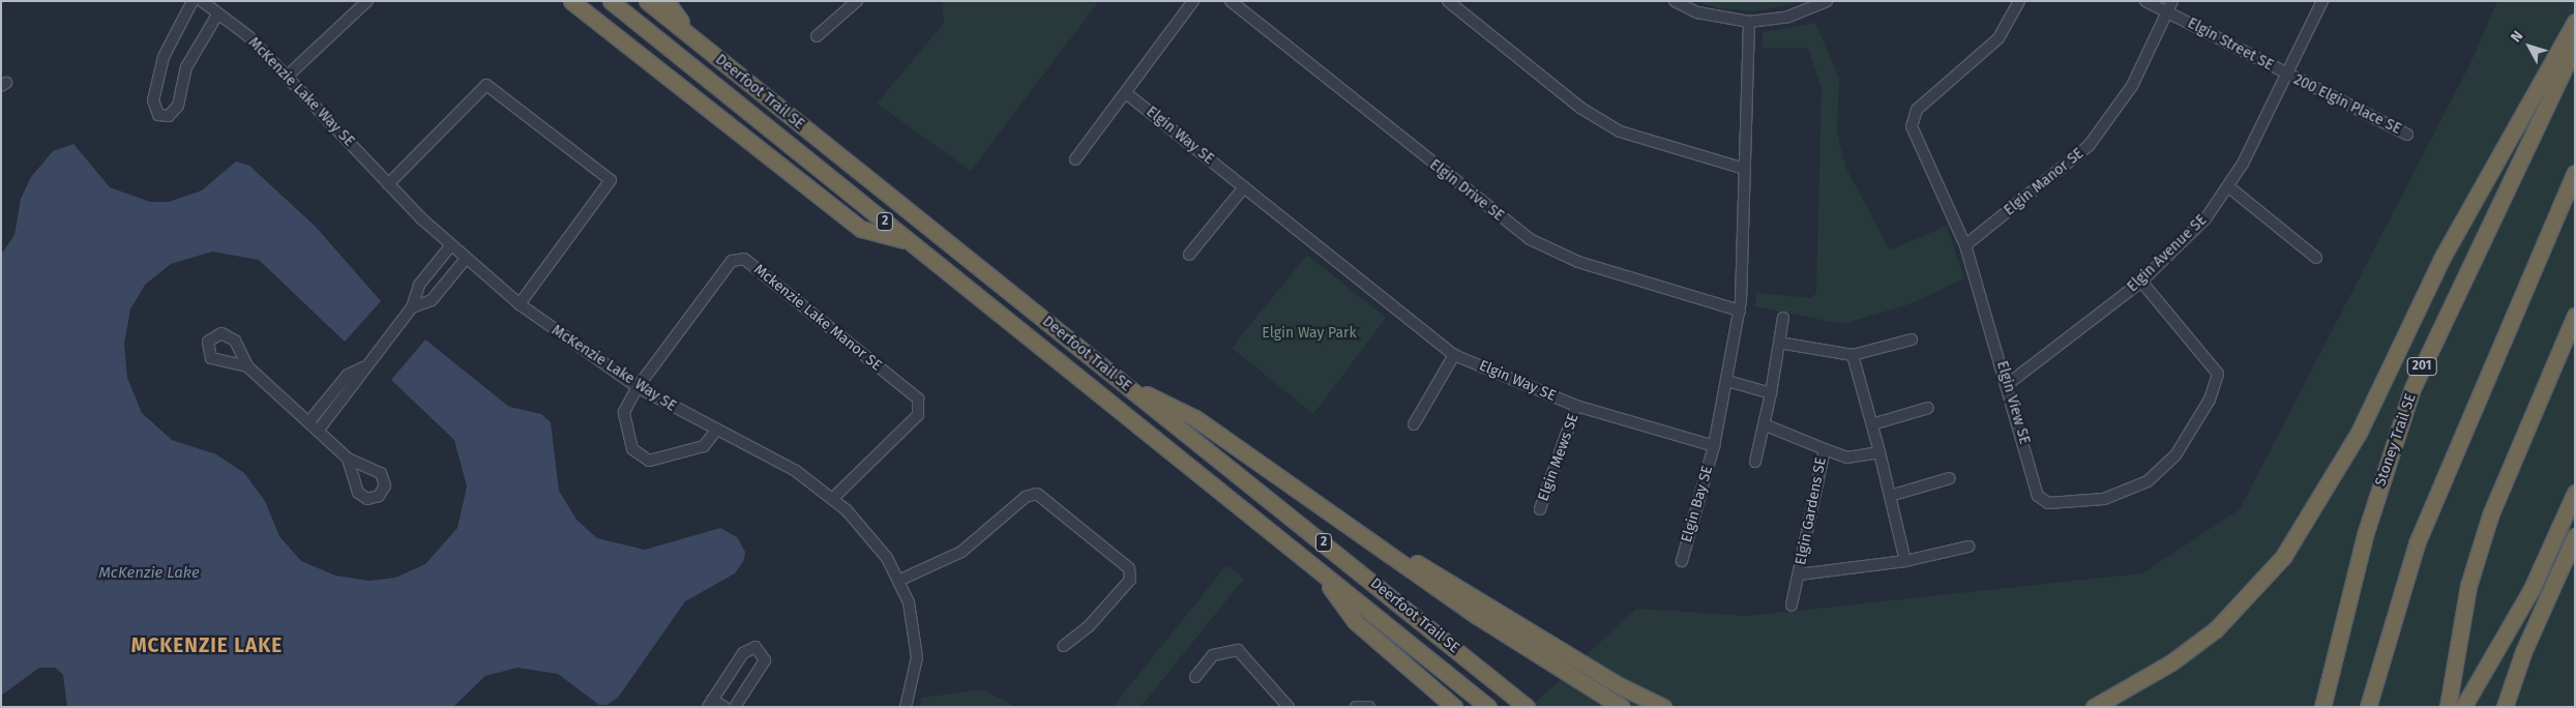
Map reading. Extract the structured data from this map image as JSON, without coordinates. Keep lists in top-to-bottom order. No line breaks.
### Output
{"streets":{"highway":["Deerfoot Trail SE","2","201","Stoney Trail SE"],"street":["Elgin Street SE","McKenzie Lake Way SE","200 Elgin Place SE","Elgin Way SE","Elgin Manor SE","Elgin Drive SE","Elgin Avenue SE","Mckenzie Lake Manor SE","Elgin View SE","Elgin Mews SE","Elgin Bay SE","Elgin Gardens SE"]},"crossings":[["Elgin Street SE","200 Elgin Place SE"],["Elgin Street SE","Elgin Manor SE"],["Elgin Street SE","Elgin Avenue SE"],["McKenzie Lake Way SE","Mckenzie Lake Manor SE"],["200 Elgin Place SE","Elgin Avenue SE"],["Elgin Way SE","Elgin Mews SE"],["Elgin Way SE","Elgin Bay SE"],["Elgin Manor SE","Elgin View SE"],["Elgin Avenue SE","Elgin View SE"]],"districts":["MCKENZIE LAKE"],"water":["McKenzie Lake"],"parks":["Elgin Way Park"],"north":"top left"}
